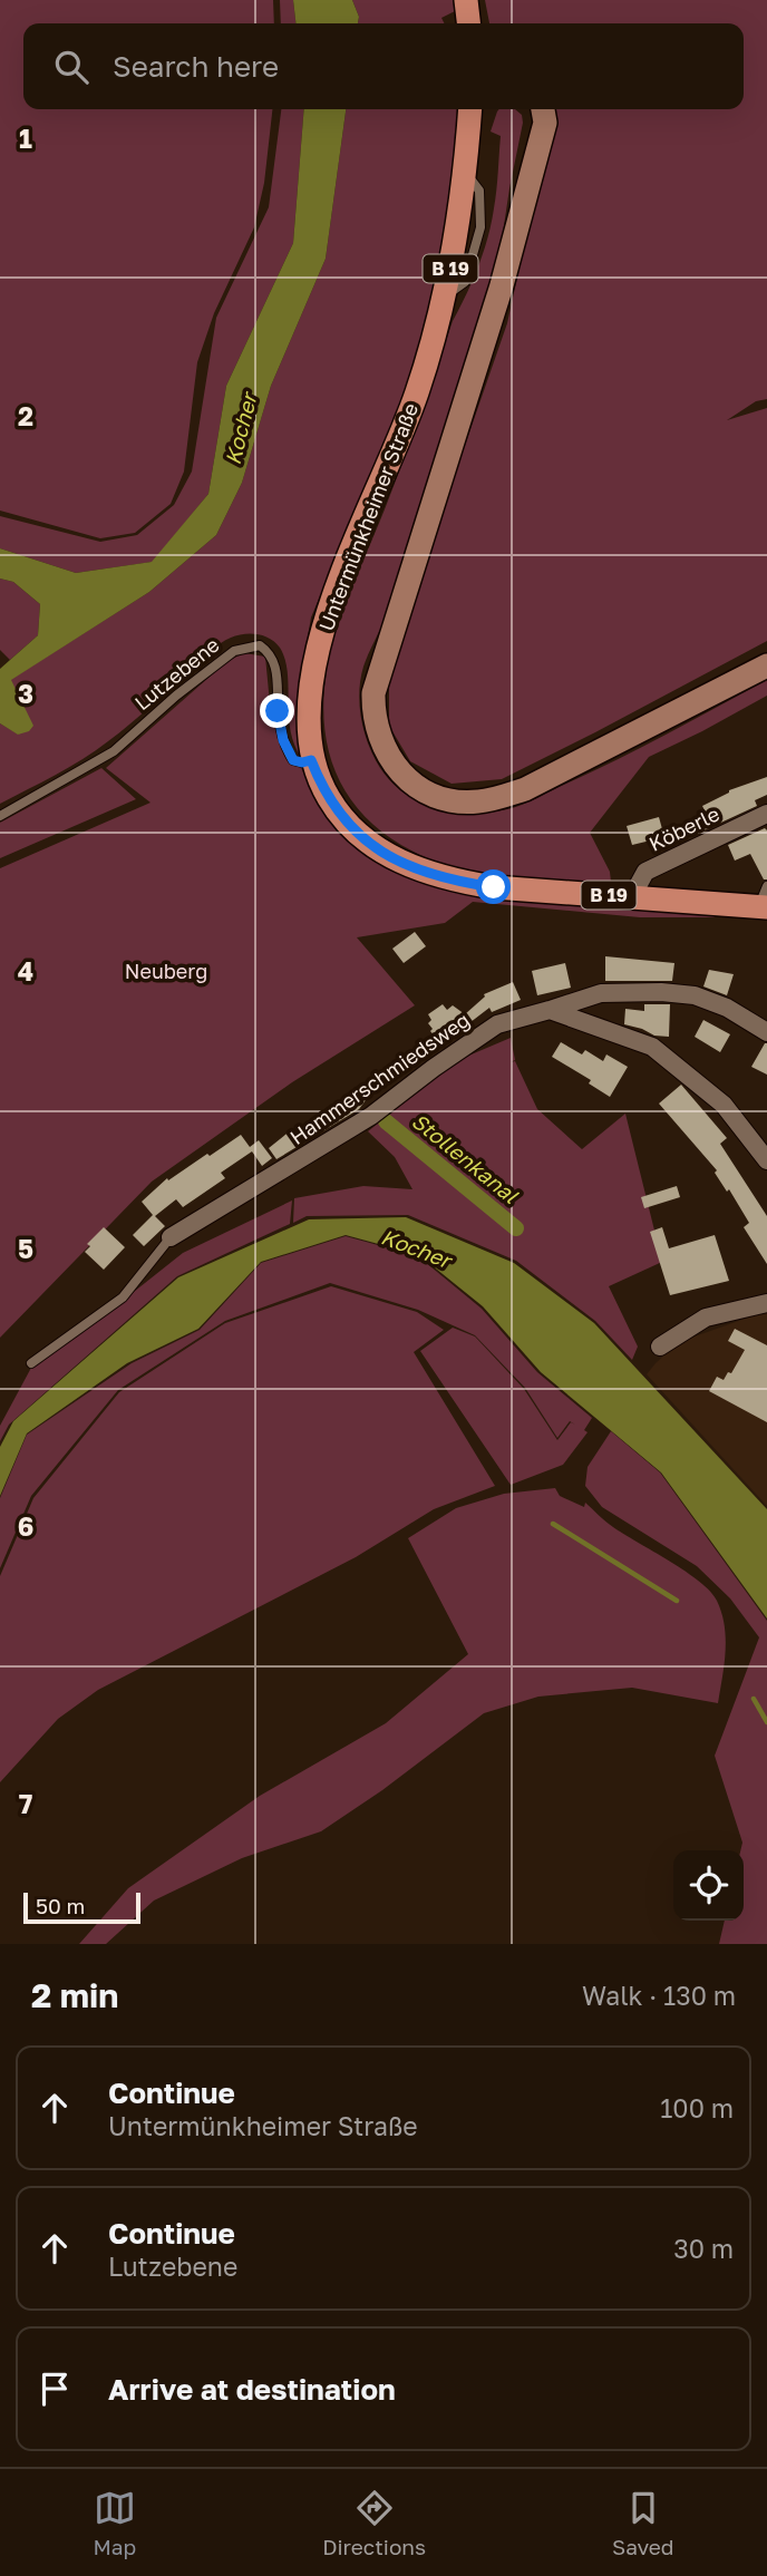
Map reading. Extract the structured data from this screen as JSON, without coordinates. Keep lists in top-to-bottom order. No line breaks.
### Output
{"streets":{"main road":["B 19","Untermünkheimer Straße"],"street":["Köberle","Hammerschmiedsweg"],"lane":["Lutzebene"]},"crossings":[["Untermünkheimer Straße","Lutzebene"],["Untermünkheimer Straße","Köberle"]],"water":["Kocher","Stollenkanal"],"parks":["Neuberg"],"scale_bar":"50 m","page":{"search":"Search here","scale":"50 m","heading":["2 min","Walk · 130 m"],"list":[["Continue","Untermünkheimer Straße","100 m"],["Continue","Lutzebene","30 m"],"Arrive at destination"],"nav":["Map","Directions","Saved"]},"grid":{"rows":["1","2","3","4","5","6","7"]}}
